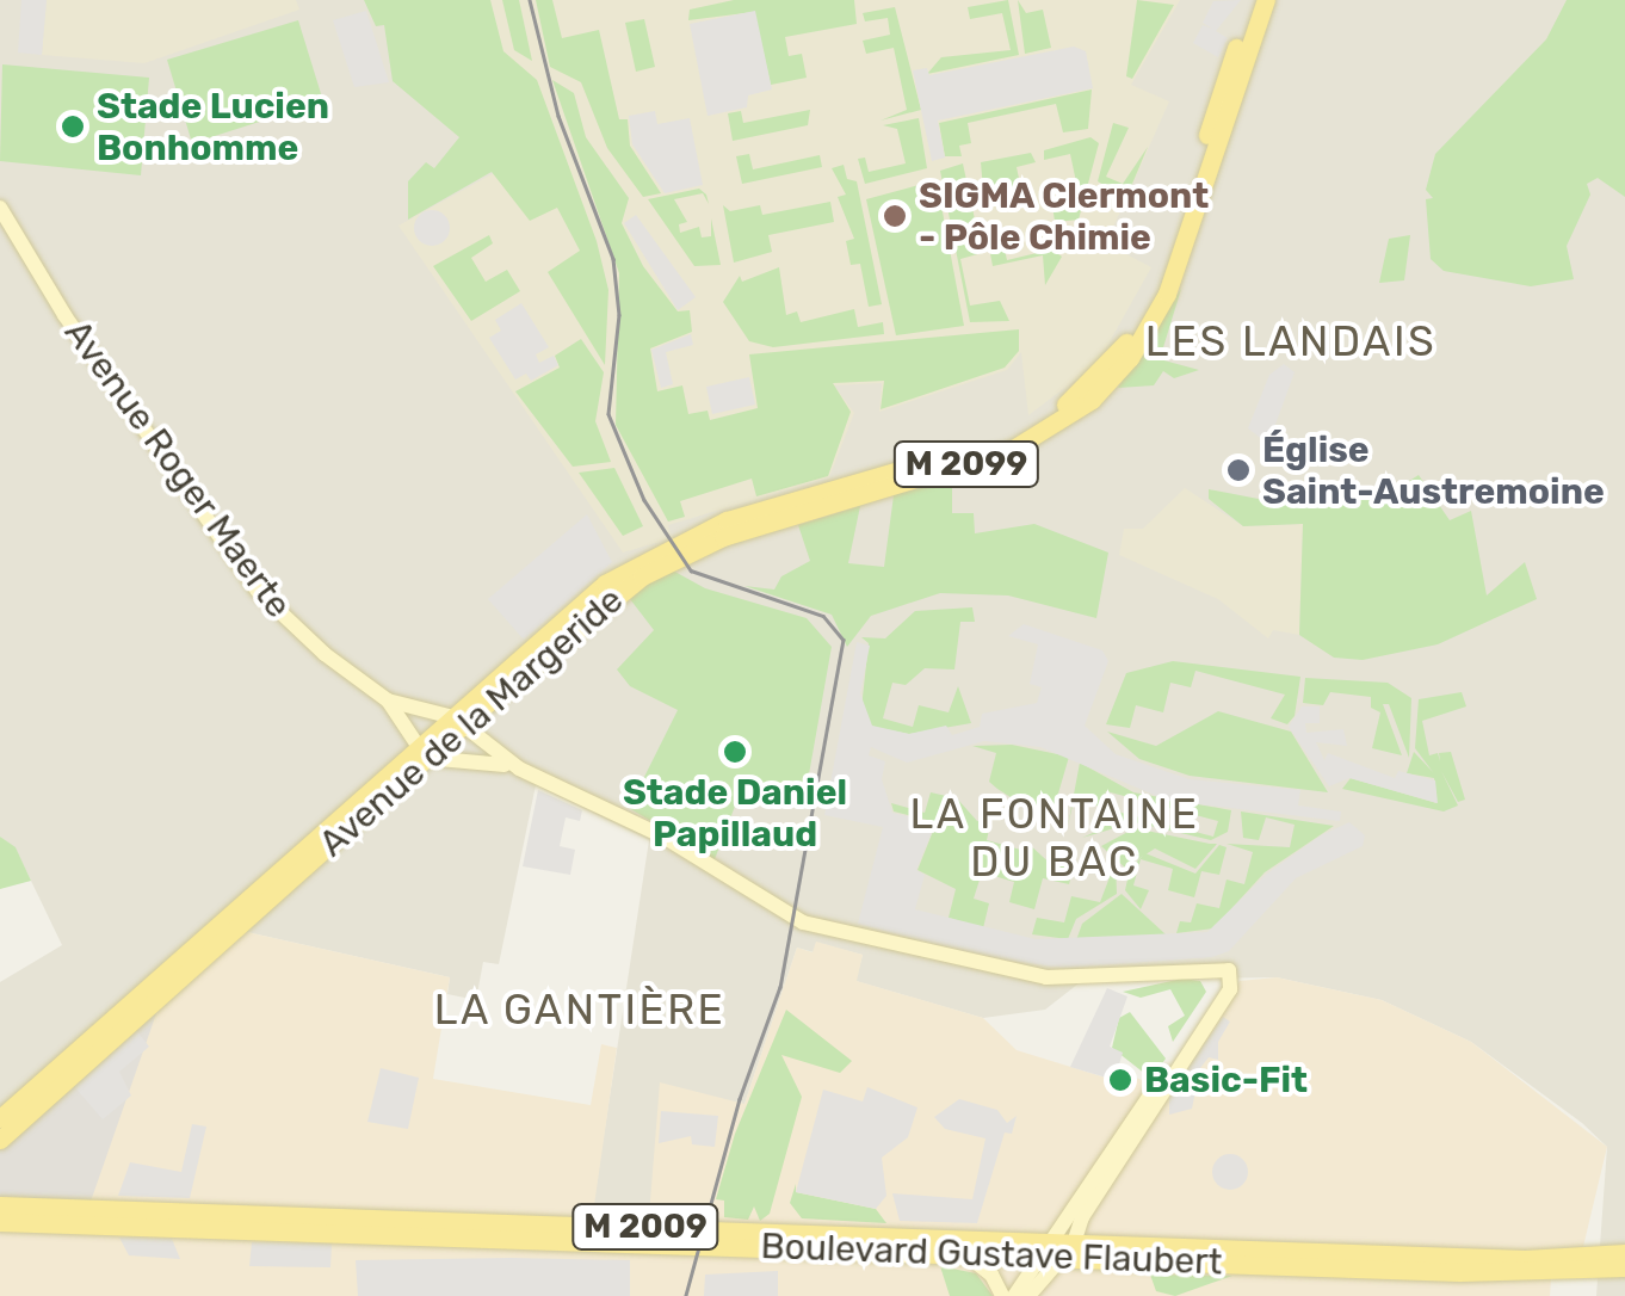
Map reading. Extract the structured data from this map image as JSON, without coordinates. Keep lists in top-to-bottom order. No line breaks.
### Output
{"streets":{"main road":["M 2099","Avenue Roger Maerte","Avenue de la Margeride","M 2009","Boulevard Gustave Flaubert"]},"crossings":[["M 2099","Avenue de la Margeride"],["Avenue Roger Maerte","Avenue de la Margeride"]],"districts":["LES LANDAIS","LA FONTAINE DU BAC","LA GANTIÈRE"],"places":["Stade Lucien Bonhomme","SIGMA Clermont - Pôle Chimie","Église Saint-Austremoine","Stade Daniel Papillaud","Basic-Fit"]}
